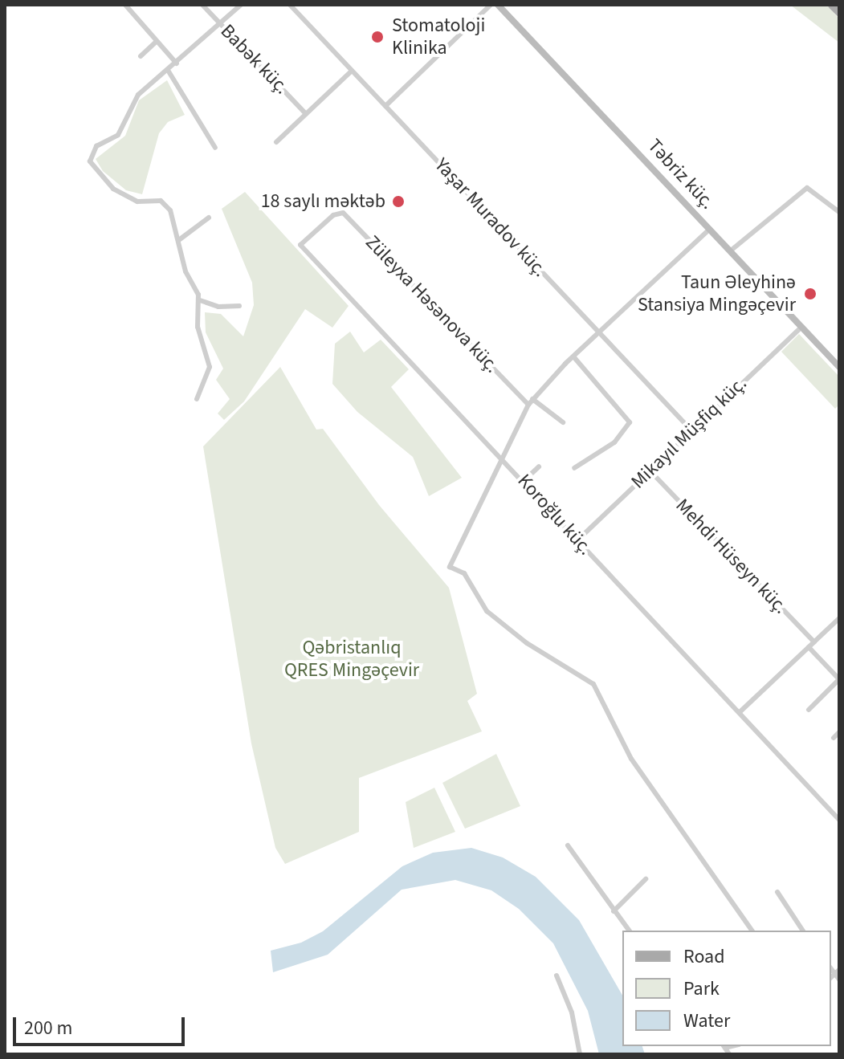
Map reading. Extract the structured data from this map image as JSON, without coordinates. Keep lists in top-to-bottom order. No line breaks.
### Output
{"streets":{"main road":["Təbriz küç."],"street":["Babək küç.","Yaşar Muradov küç.","Züleyxa Həsənova küç.","Mikayıl Müşfiq küç.","Koroğlu küç.","Mehdi Hüseyn küç."]},"crossings":[["Təbriz küç.","Mikayıl Müşfiq küç."],["Yaşar Muradov küç.","Mikayıl Müşfiq küç."],["Züleyxa Həsənova küç.","Koroğlu küç."],["Mikayıl Müşfiq küç.","Koroğlu küç."],["Mikayıl Müşfiq küç.","Mehdi Hüseyn küç."]],"parks":["Qəbristanlıq QRES Mingəçevir"],"places":["Stomatoloji Klinika","18 saylı məktəb","Taun Əleyhinə Stansiya Mingəçevir"],"legend":["Road","Park","Water"],"scale_bar":"200 m"}
